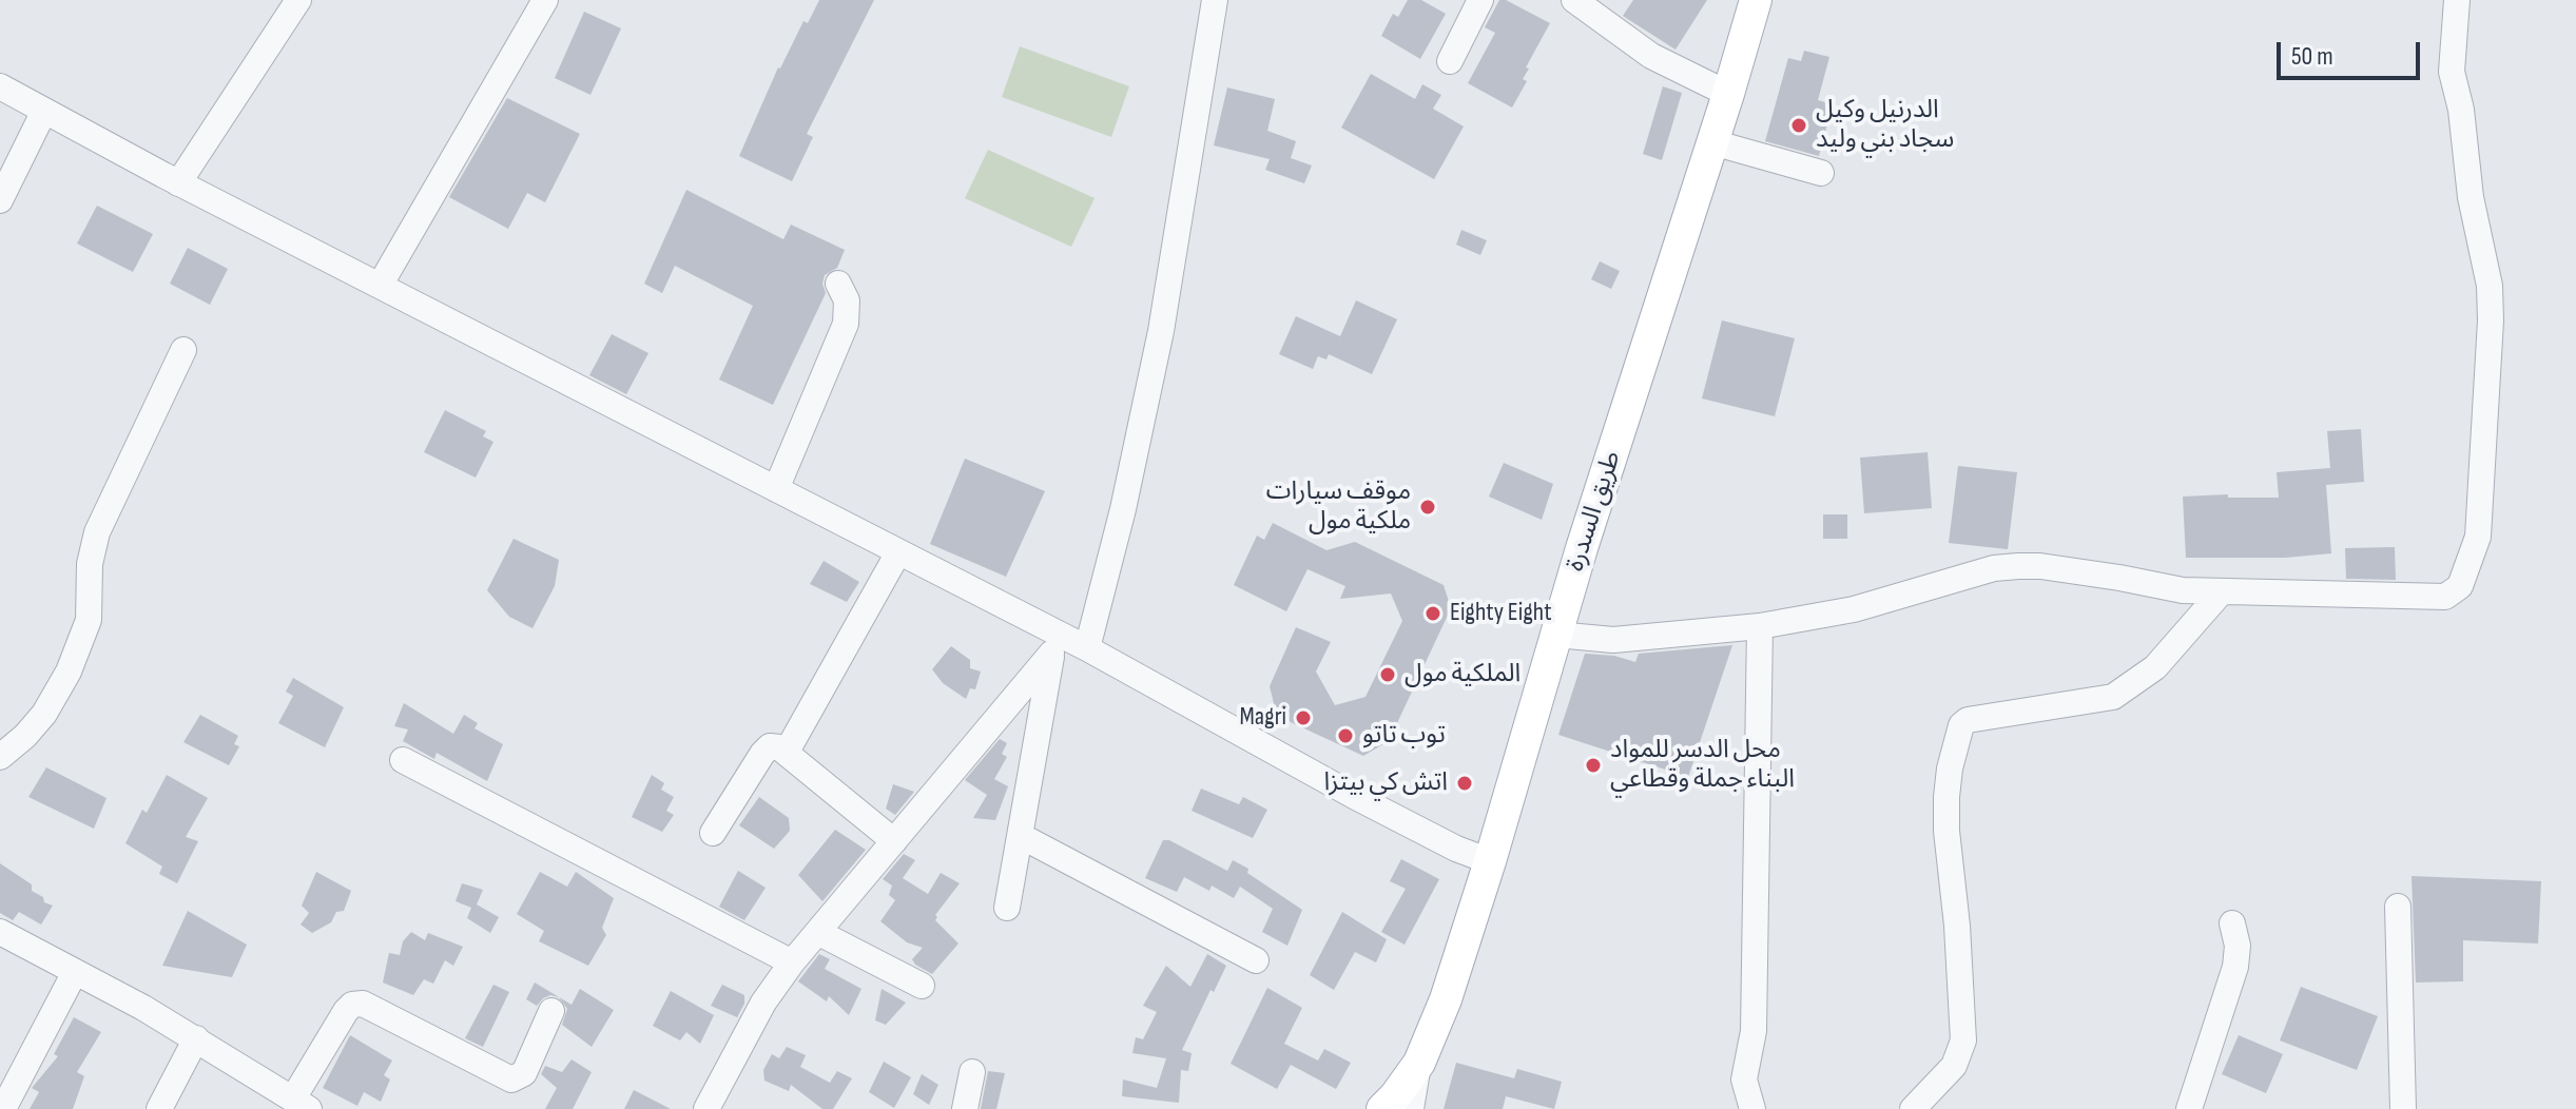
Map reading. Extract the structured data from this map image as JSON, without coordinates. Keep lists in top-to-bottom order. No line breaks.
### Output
{"streets":{"main road":["طريق السدرة"]},"places":["الدرنيل وكيل سجاد بني وليد","موقف سيارات ملكية مول","Eighty Eight","الملكية مول","Magri","توب تاتو","محل الدسر للمواد البناء جملة وقطاعي","اتش كي بيتزا"],"scale_bar":"50 m"}
